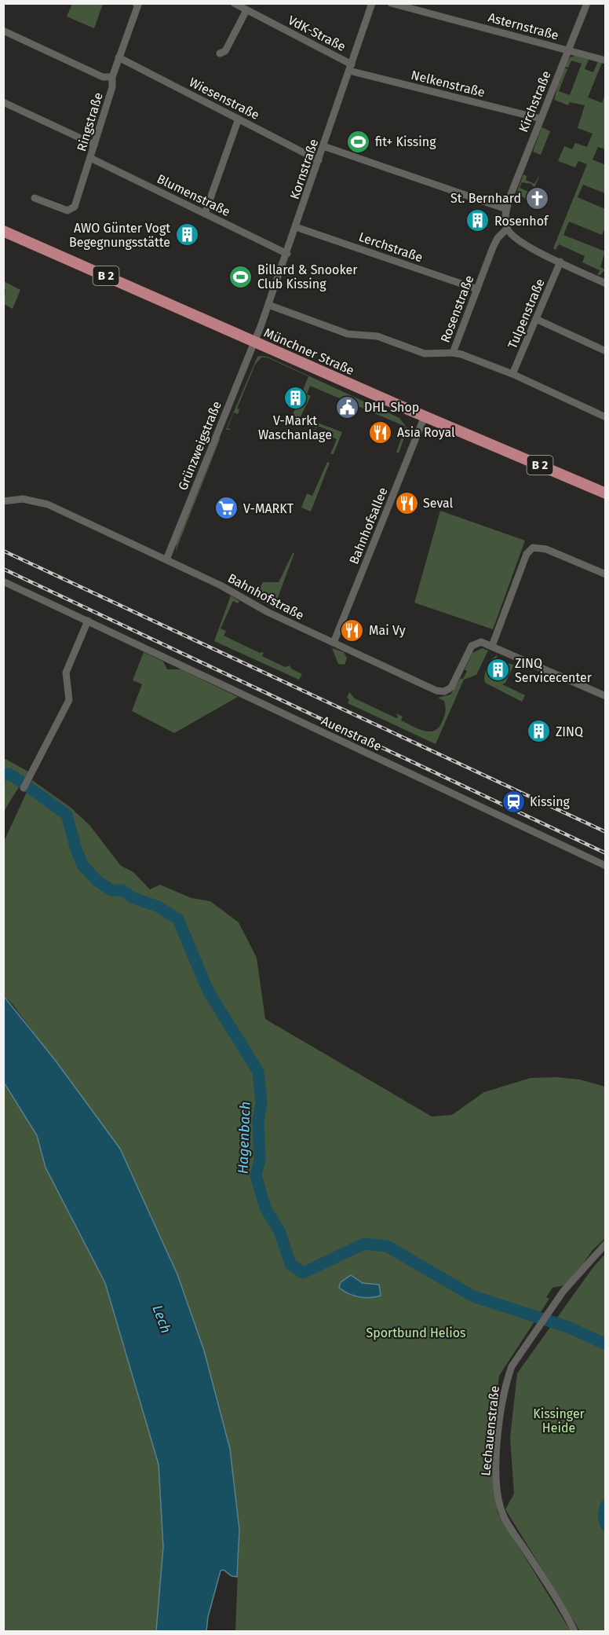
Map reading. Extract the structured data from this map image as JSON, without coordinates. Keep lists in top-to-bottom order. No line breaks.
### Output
{"streets":{"main road":["B 2","Münchner Straße"],"street":["Asternstraße","VdK-Straße","Nelkenstraße","Wiesenstraße","Kirchstraße","Ringstraße","Kornstraße","Blumenstraße","Lerchstraße","Rosenstraße","Tulpenstraße","Grünzweigstraße","Bahnhofsallee","Bahnhofstraße","Auenstraße","Lechauenstraße"]},"crossings":[["Asternstraße","Kirchstraße"],["VdK-Straße","Nelkenstraße"],["VdK-Straße","Kornstraße"],["Nelkenstraße","Kirchstraße"],["Nelkenstraße","Kornstraße"],["Wiesenstraße","Ringstraße"],["Wiesenstraße","Kornstraße"],["Ringstraße","Blumenstraße"],["Kornstraße","Blumenstraße"],["Kornstraße","Lerchstraße"],["Kornstraße","Rosenstraße"],["Kornstraße","Münchner Straße"],["Kornstraße","Grünzweigstraße"],["Lerchstraße","Rosenstraße"],["Münchner Straße","Grünzweigstraße"],["Münchner Straße","Bahnhofsallee"],["Grünzweigstraße","Bahnhofstraße"],["Bahnhofsallee","Bahnhofstraße"]],"water":["Hagenbach","Lech"],"parks":["Sportbund Helios","Kissinger Heide"],"places":{"sports":["fit+ Kissing","Billard & Snooker Club Kissing"],"church":["St. Bernhard"],"building":["Rosenhof","AWO Günter Vogt Begegnungsstätte","V-Markt Waschanlage","ZINQ Servicecenter","ZINQ"],"public building":["DHL Shop"],"restaurant":["Asia Royal","Seval","Mai Vy"],"supermarket":["V-MARKT"],"station":["Kissing"]}}
